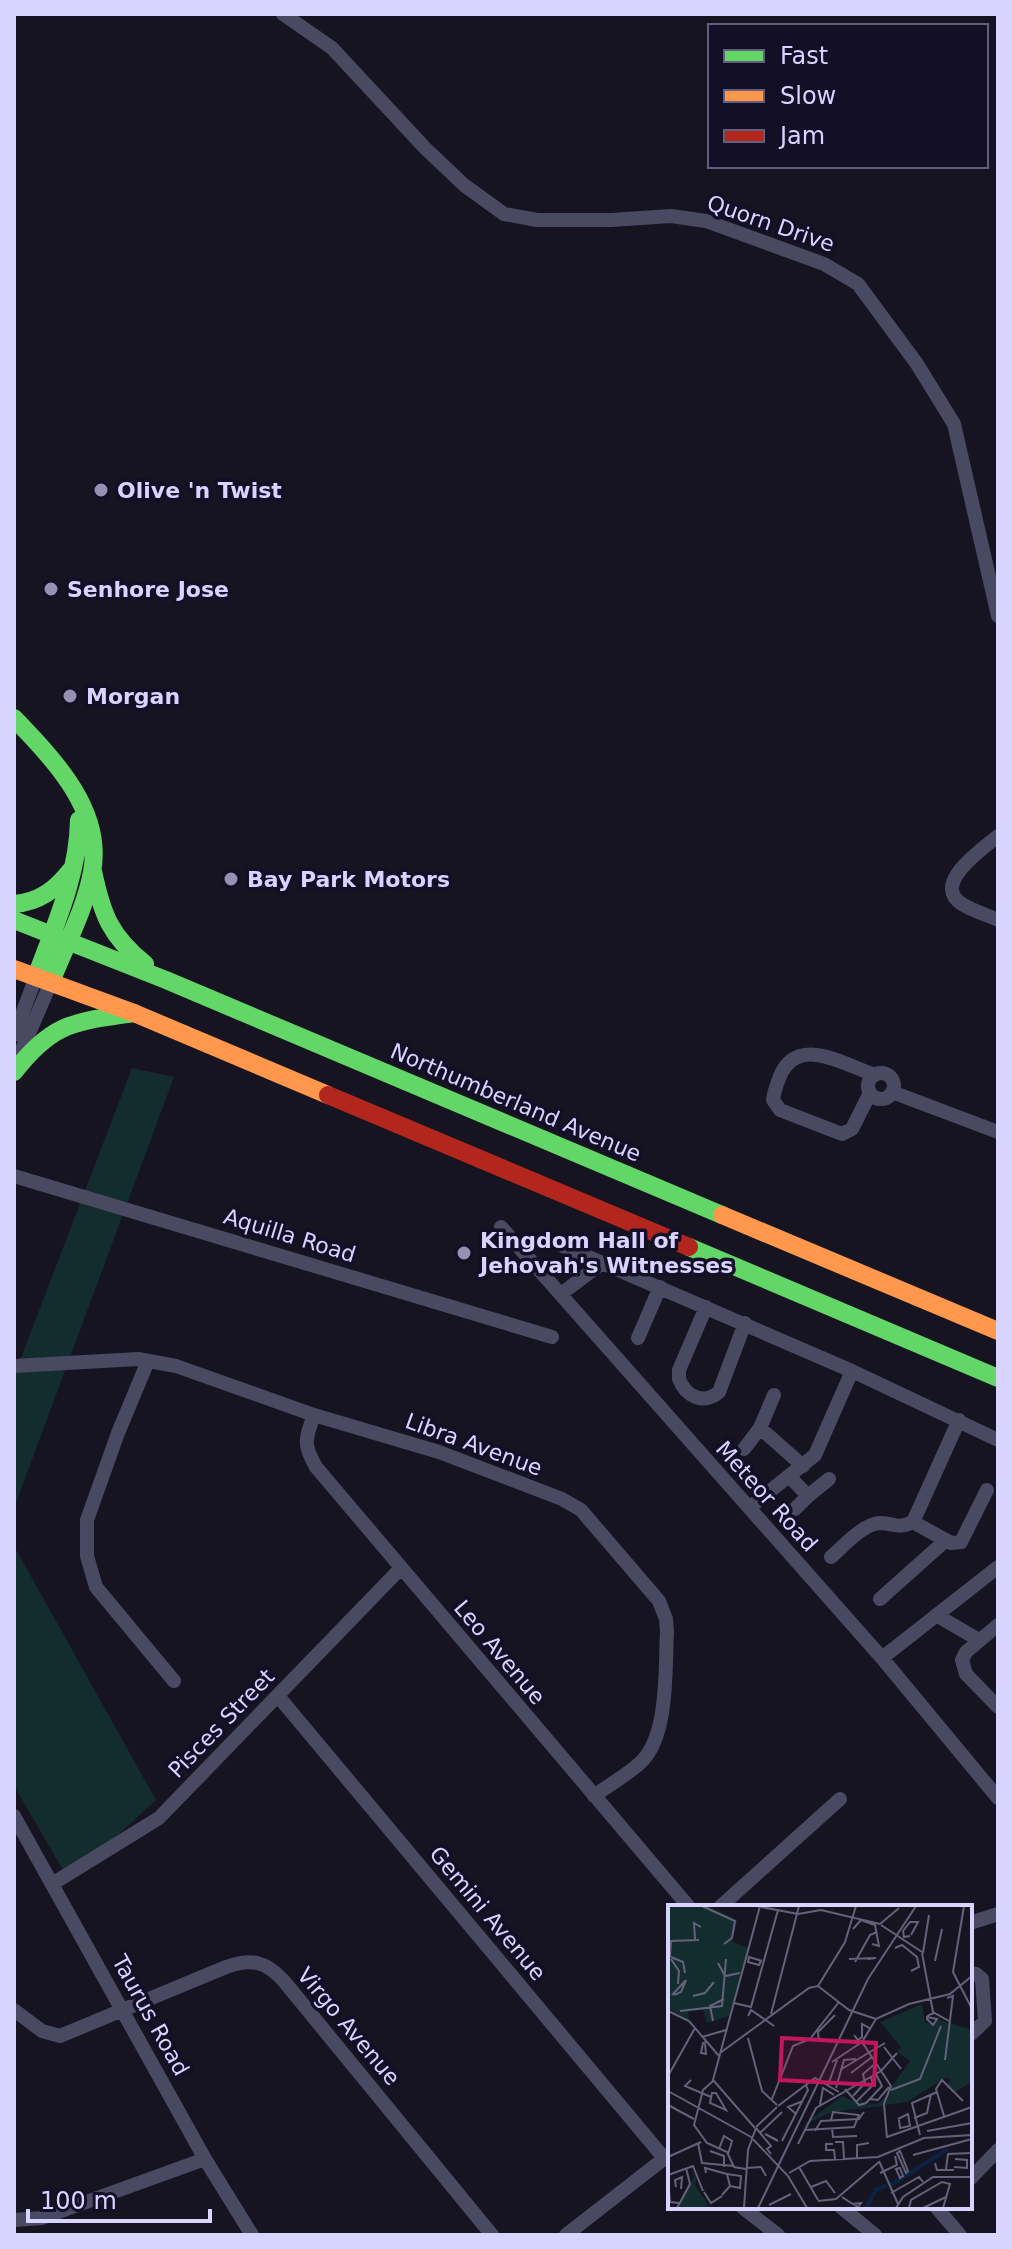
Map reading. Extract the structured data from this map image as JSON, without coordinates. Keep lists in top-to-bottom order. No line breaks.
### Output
{"streets":{"main road":["Northumberland Avenue"],"street":["Quorn Drive","Aquilla Road","Libra Avenue","Meteor Road","Leo Avenue","Pisces Street","Gemini Avenue","Taurus Road","Virgo Avenue"]},"crossings":[["Libra Avenue","Leo Avenue"],["Leo Avenue","Pisces Street"],["Pisces Street","Gemini Avenue"],["Pisces Street","Taurus Road"],["Taurus Road","Virgo Avenue"]],"places":["Olive 'n Twist","Senhore Jose","Morgan","Bay Park Motors","Kingdom Hall of Jehovah's Witnesses"],"legend":["Fast","Slow","Jam"],"scale_bar":"100 m"}
